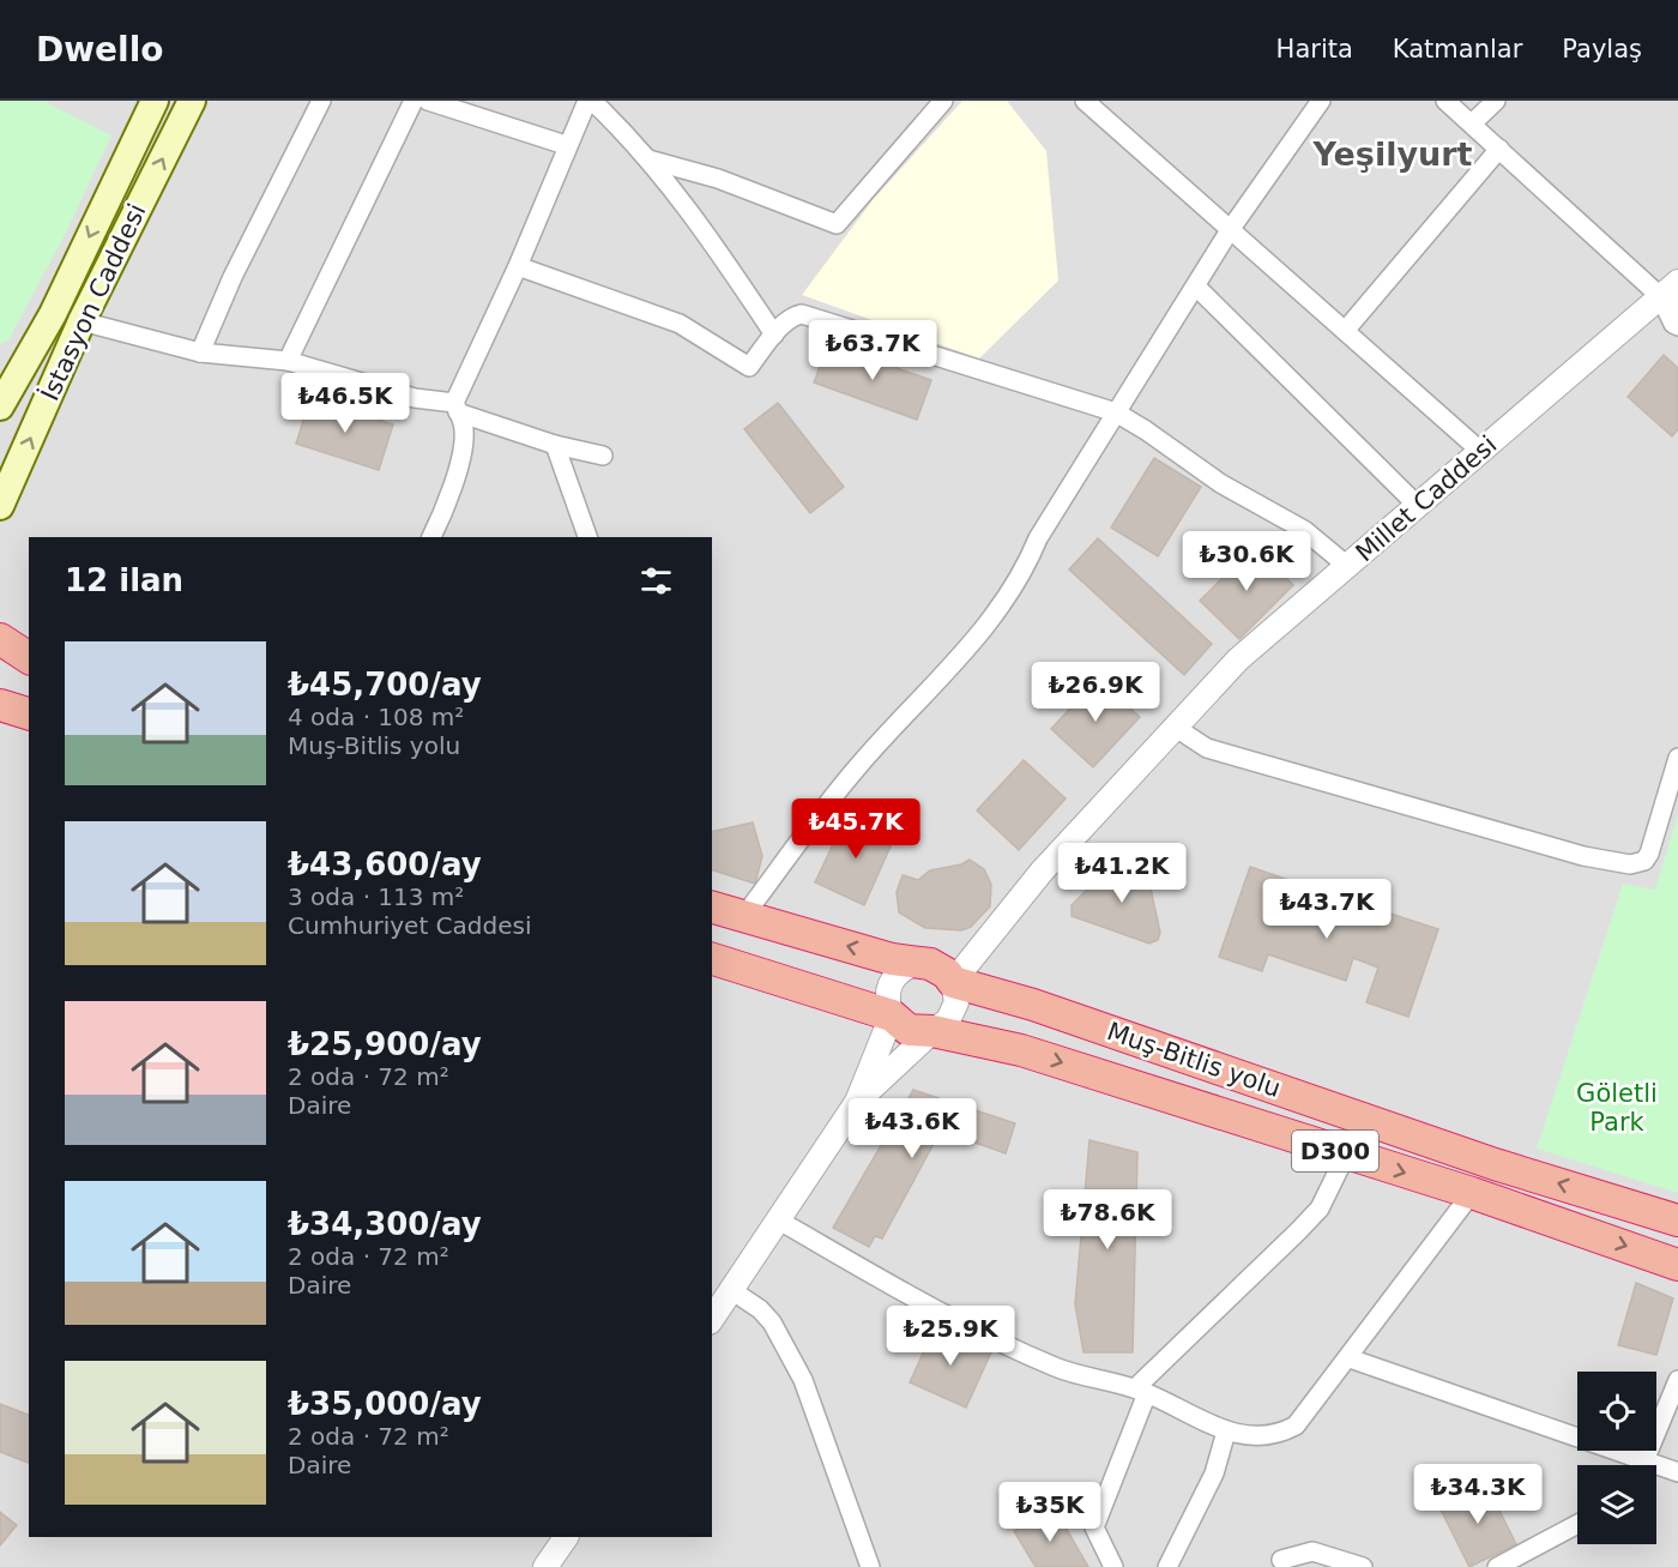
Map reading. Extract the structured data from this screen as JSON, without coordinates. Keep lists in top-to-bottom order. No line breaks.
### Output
{"streets":{"highway":["Muş-Bitlis yolu","D300"],"main road":["İstasyon Caddesi"],"street":["Millet Caddesi"]},"crossings":[["Millet Caddesi","Muş-Bitlis yolu"]],"districts":["Yeşilyurt"],"parks":["Göletli Park"],"page":{"header":"Dwello","nav":["Harita","Katmanlar","Paylaş"],"price":["₺63.7K","₺46.5K","₺30.6K","₺26.9K","₺45.7K","₺41.2K","₺43.7K","₺43.6K","₺78.6K","₺25.9K","₺34.3K","₺35K"],"heading":"12 ilan","list":[{"name":"₺45,700/ay","note":"4 oda · 108 m² · Muş-Bitlis yolu"},{"name":"₺43,600/ay","note":"3 oda · 113 m² · Cumhuriyet Caddesi"},{"name":"₺25,900/ay","note":"2 oda · 72 m² · Daire"},{"name":"₺34,300/ay","note":"2 oda · 72 m² · Daire"},{"name":"₺35,000/ay","note":"2 oda · 72 m² · Daire"}]}}
